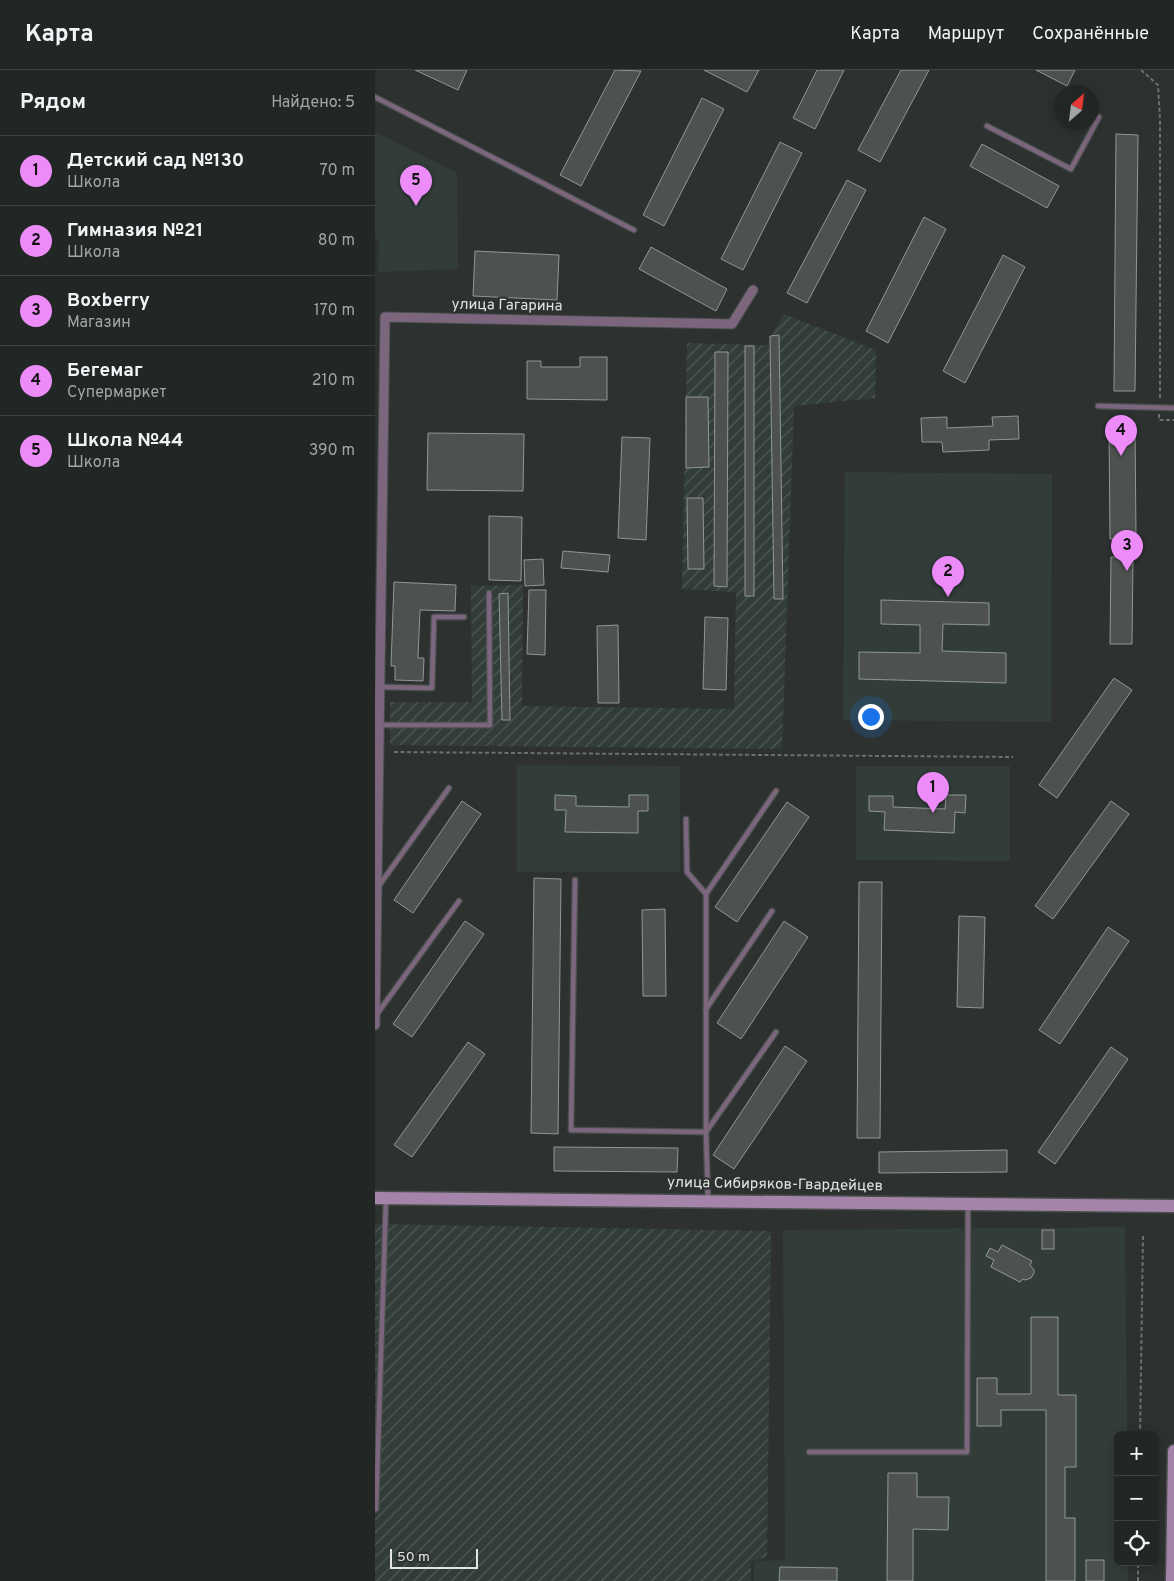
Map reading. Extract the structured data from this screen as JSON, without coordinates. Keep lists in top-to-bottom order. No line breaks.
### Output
{"streets":{"street":["улица Гагарина","улица Сибиряков-Гвардейцев"]},"scale_bar":"50 m","north":"top right","page":{"header":"Карта","nav":["Карта","Маршрут","Сохранённые"],"heading":["Рядом","Найдено: 5"],"list":[{"mark":"1","name":"Детский сад №130","note":"Школа","value":"70 m"},{"mark":"2","name":"Гимназия №21","note":"Школа","value":"80 m"},{"mark":"3","name":"Boxberry","note":"Магазин","value":"170 m"},{"mark":"4","name":"Бегемаг","note":"Супермаркет","value":"210 m"},{"mark":"5","name":"Школа №44","note":"Школа","value":"390 m"}],"pins":["5","4","3","2","1"],"map_buttons":["+","−"],"scale":"50 m"}}
